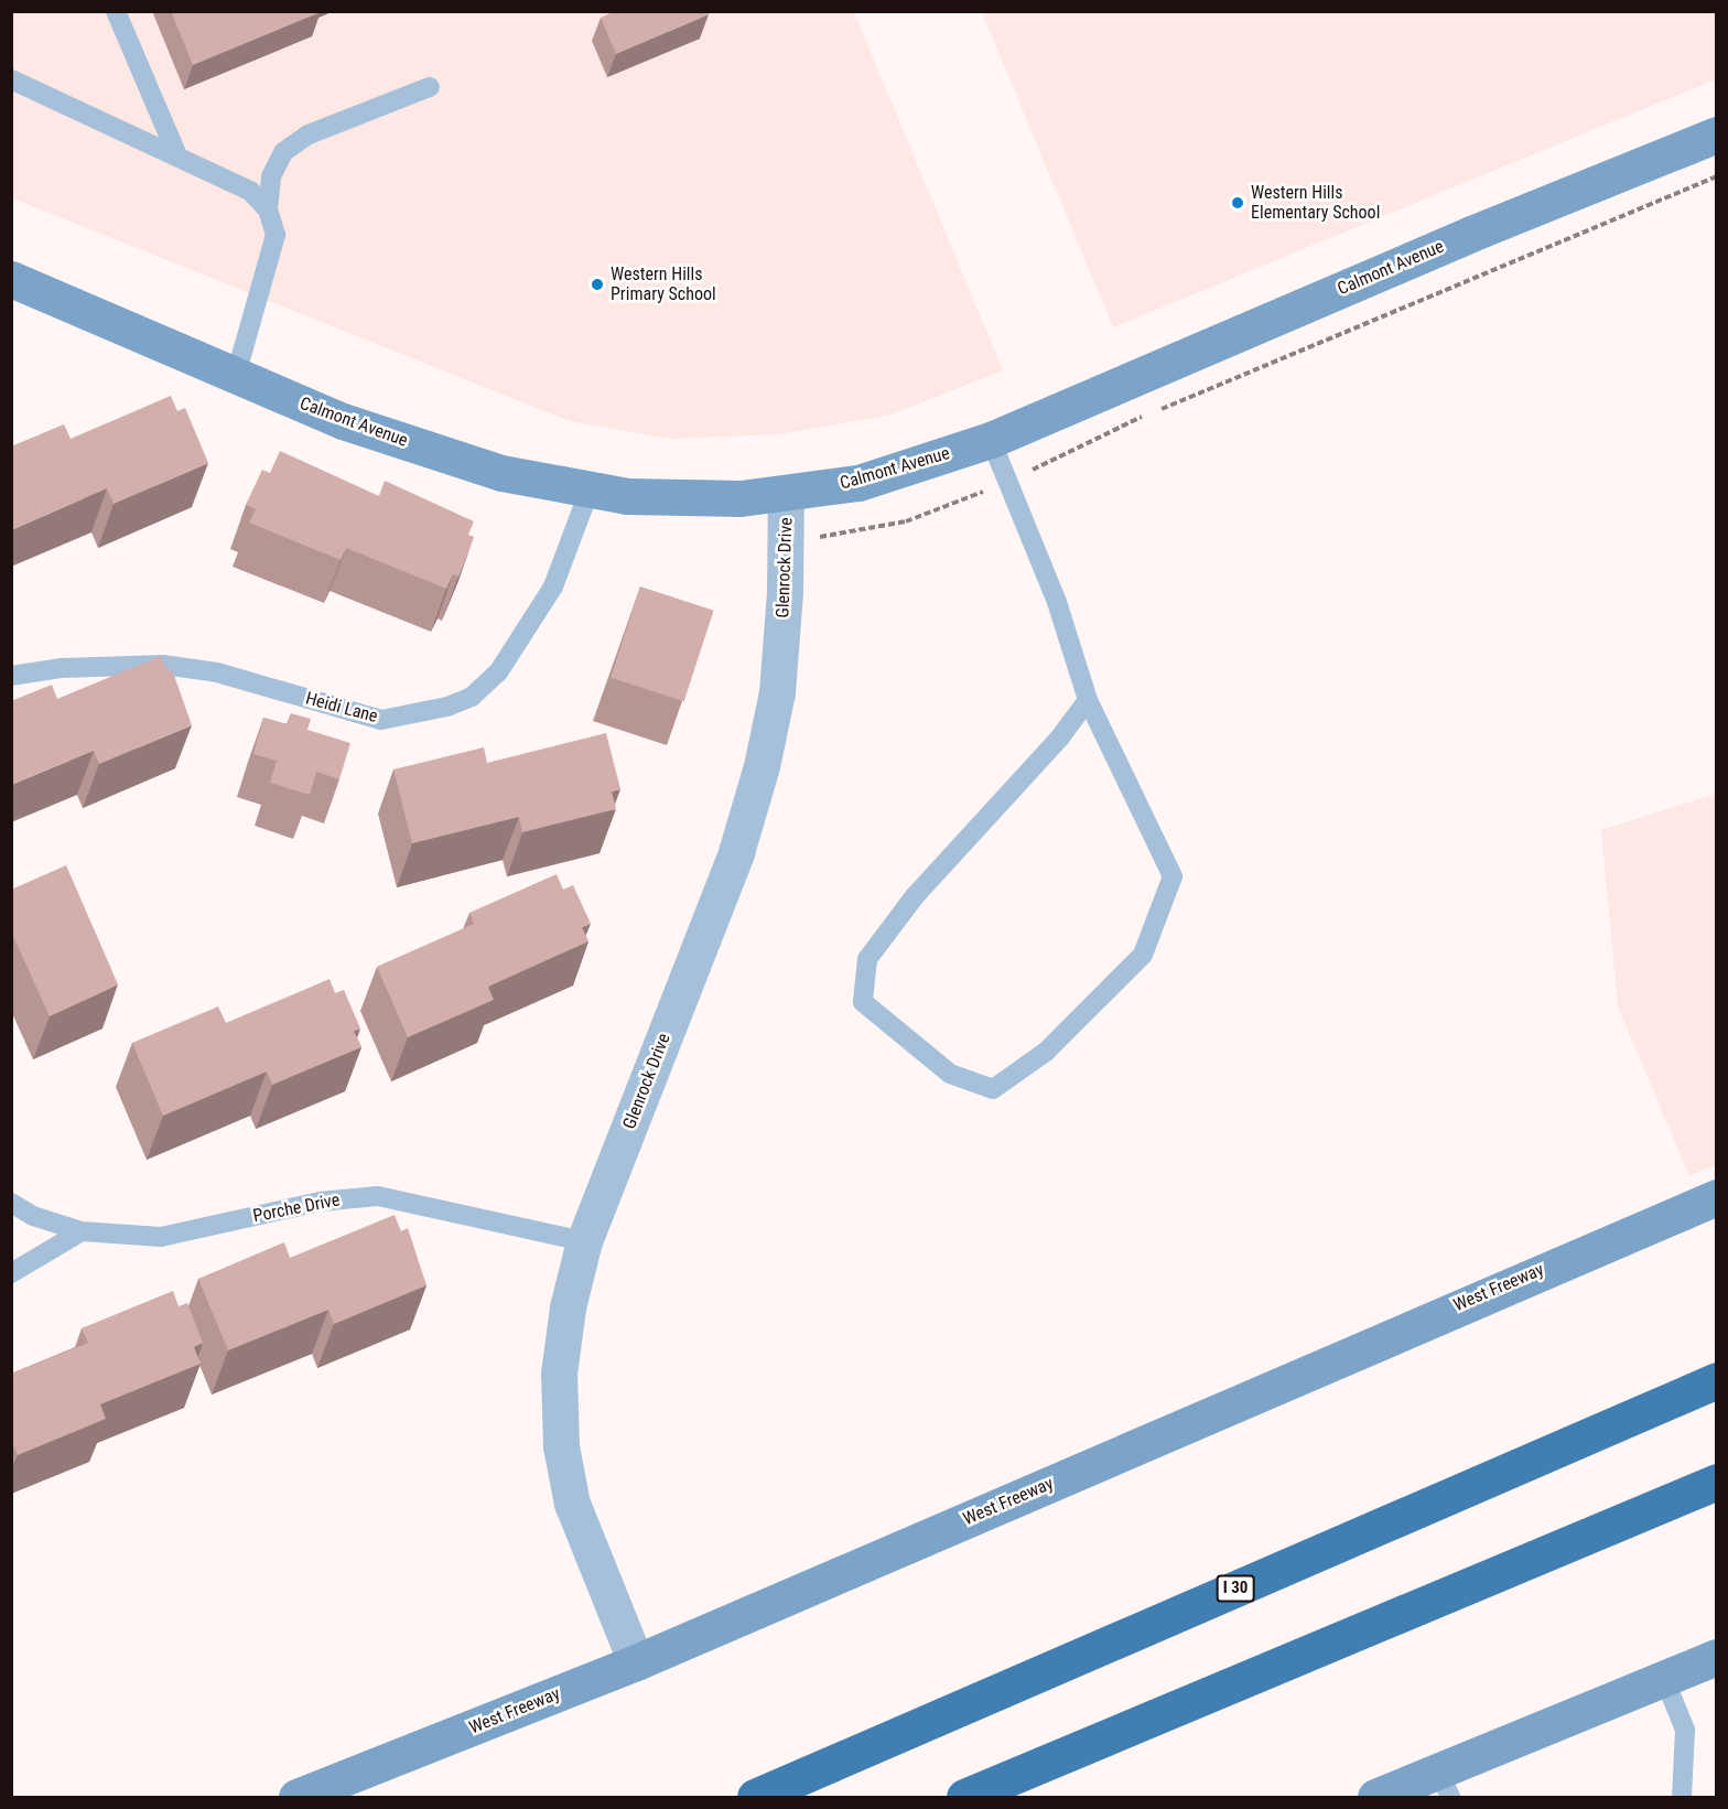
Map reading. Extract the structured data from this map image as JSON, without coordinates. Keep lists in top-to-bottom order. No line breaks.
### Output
{"streets":{"highway":["I 30"],"main road":["Calmont Avenue","West Freeway"],"street":["Glenrock Drive"],"lane":["Heidi Lane","Porche Drive"]},"crossings":[["Calmont Avenue","Glenrock Drive"],["Calmont Avenue","Heidi Lane"],["Glenrock Drive","Porche Drive"],["Glenrock Drive","West Freeway"]],"places":["Western Hills Elementary School","Western Hills Primary School"]}
